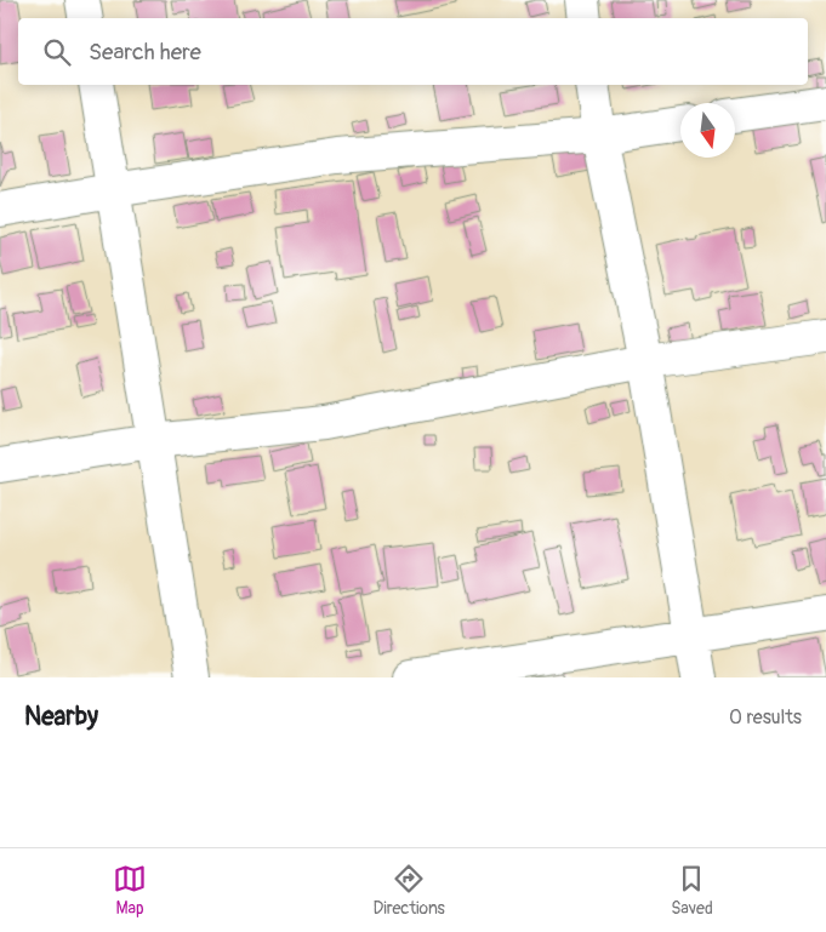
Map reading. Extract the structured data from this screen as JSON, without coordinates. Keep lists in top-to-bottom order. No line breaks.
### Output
{"north":"bottom","page":{"search":"Search here","heading":["Nearby","0 results"],"nav":["Map","Directions","Saved"]}}
